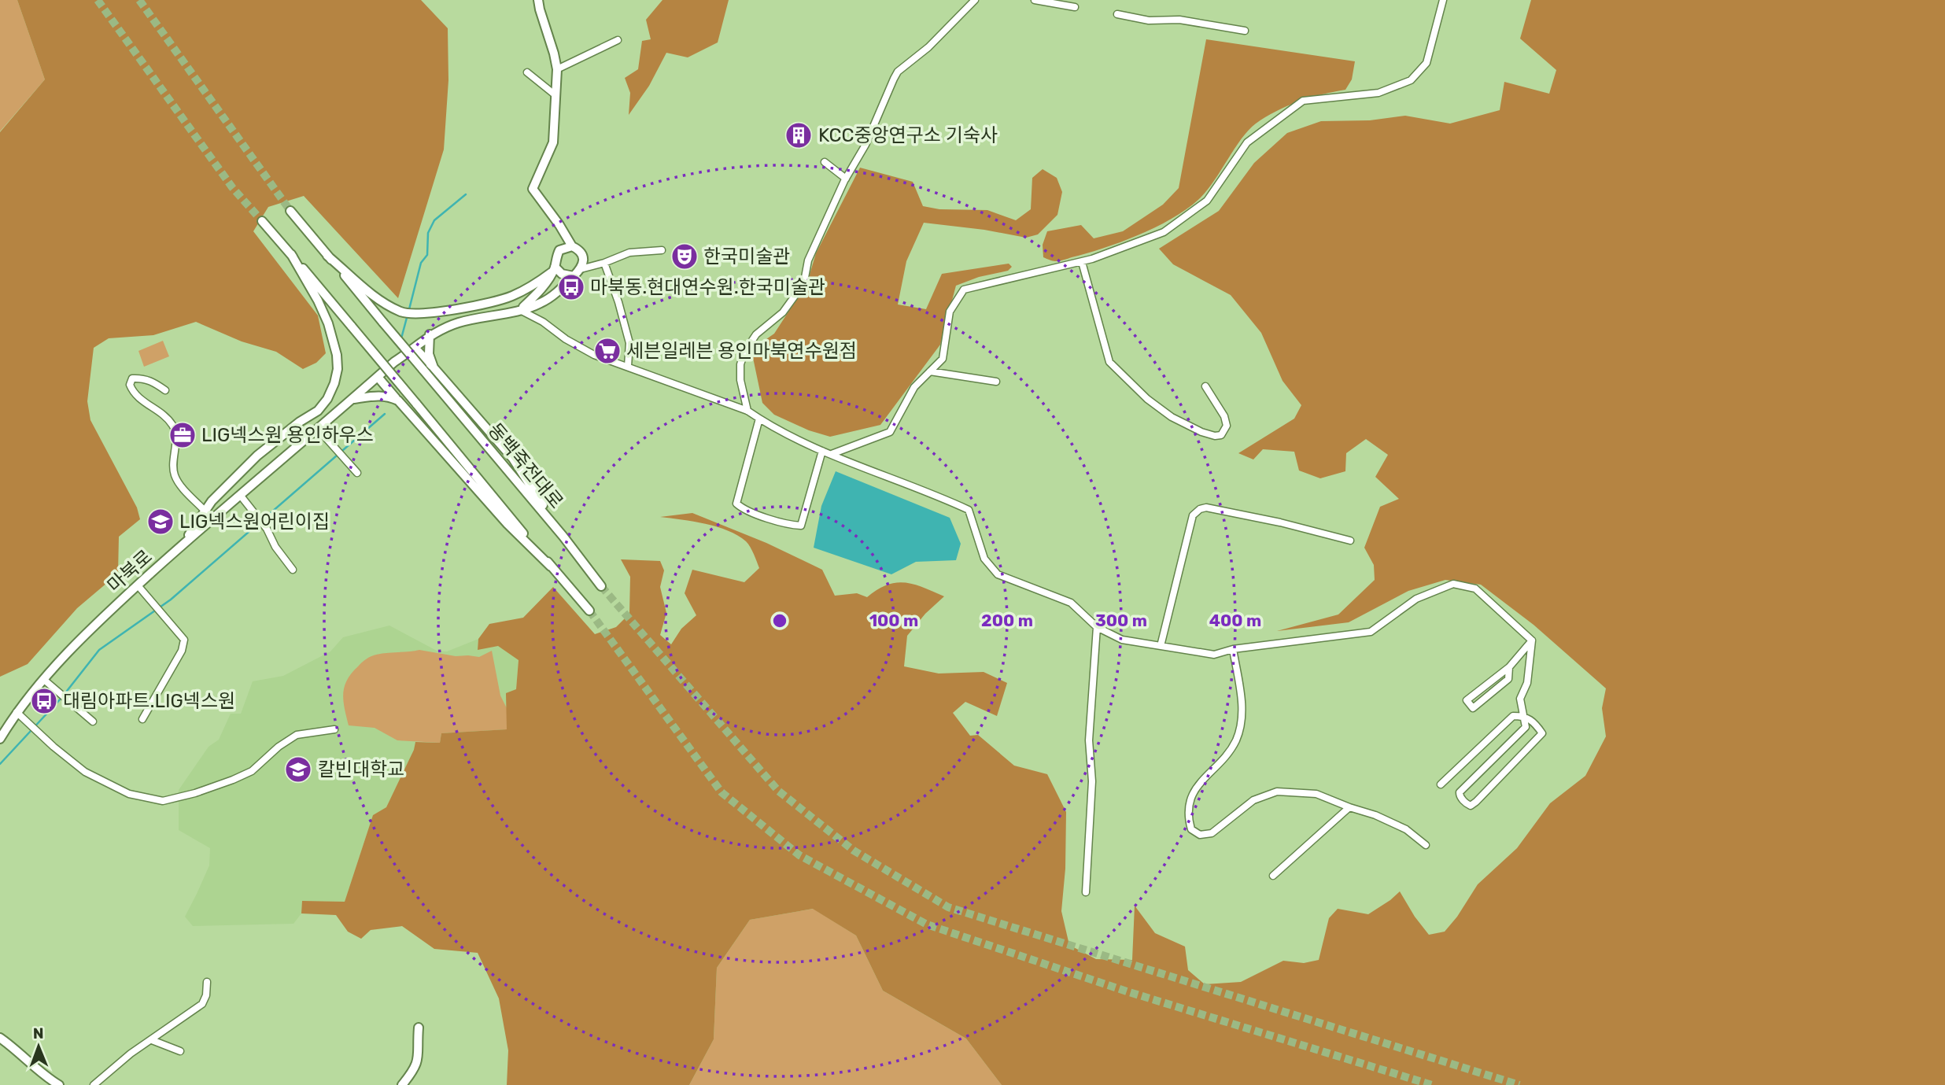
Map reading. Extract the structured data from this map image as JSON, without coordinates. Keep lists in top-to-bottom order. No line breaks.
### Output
{"streets":{"main road":["동백죽전대로","마북로"]},"places":{"building":["KCC중앙연구소 기숙사"],"theatre":["한국미술관"],"bus stop":["마북동.현대연수원.한국미술관","대림아파트.LIG넥스원"],"supermarket":["세븐일레븐 용인마북연수원점"],"office":["LIG넥스원 용인하우스"],"school or university":["LIG넥스원어린이집","칼빈대학교"]},"north":"top","rings":["100 m","200 m","300 m","400 m"]}
